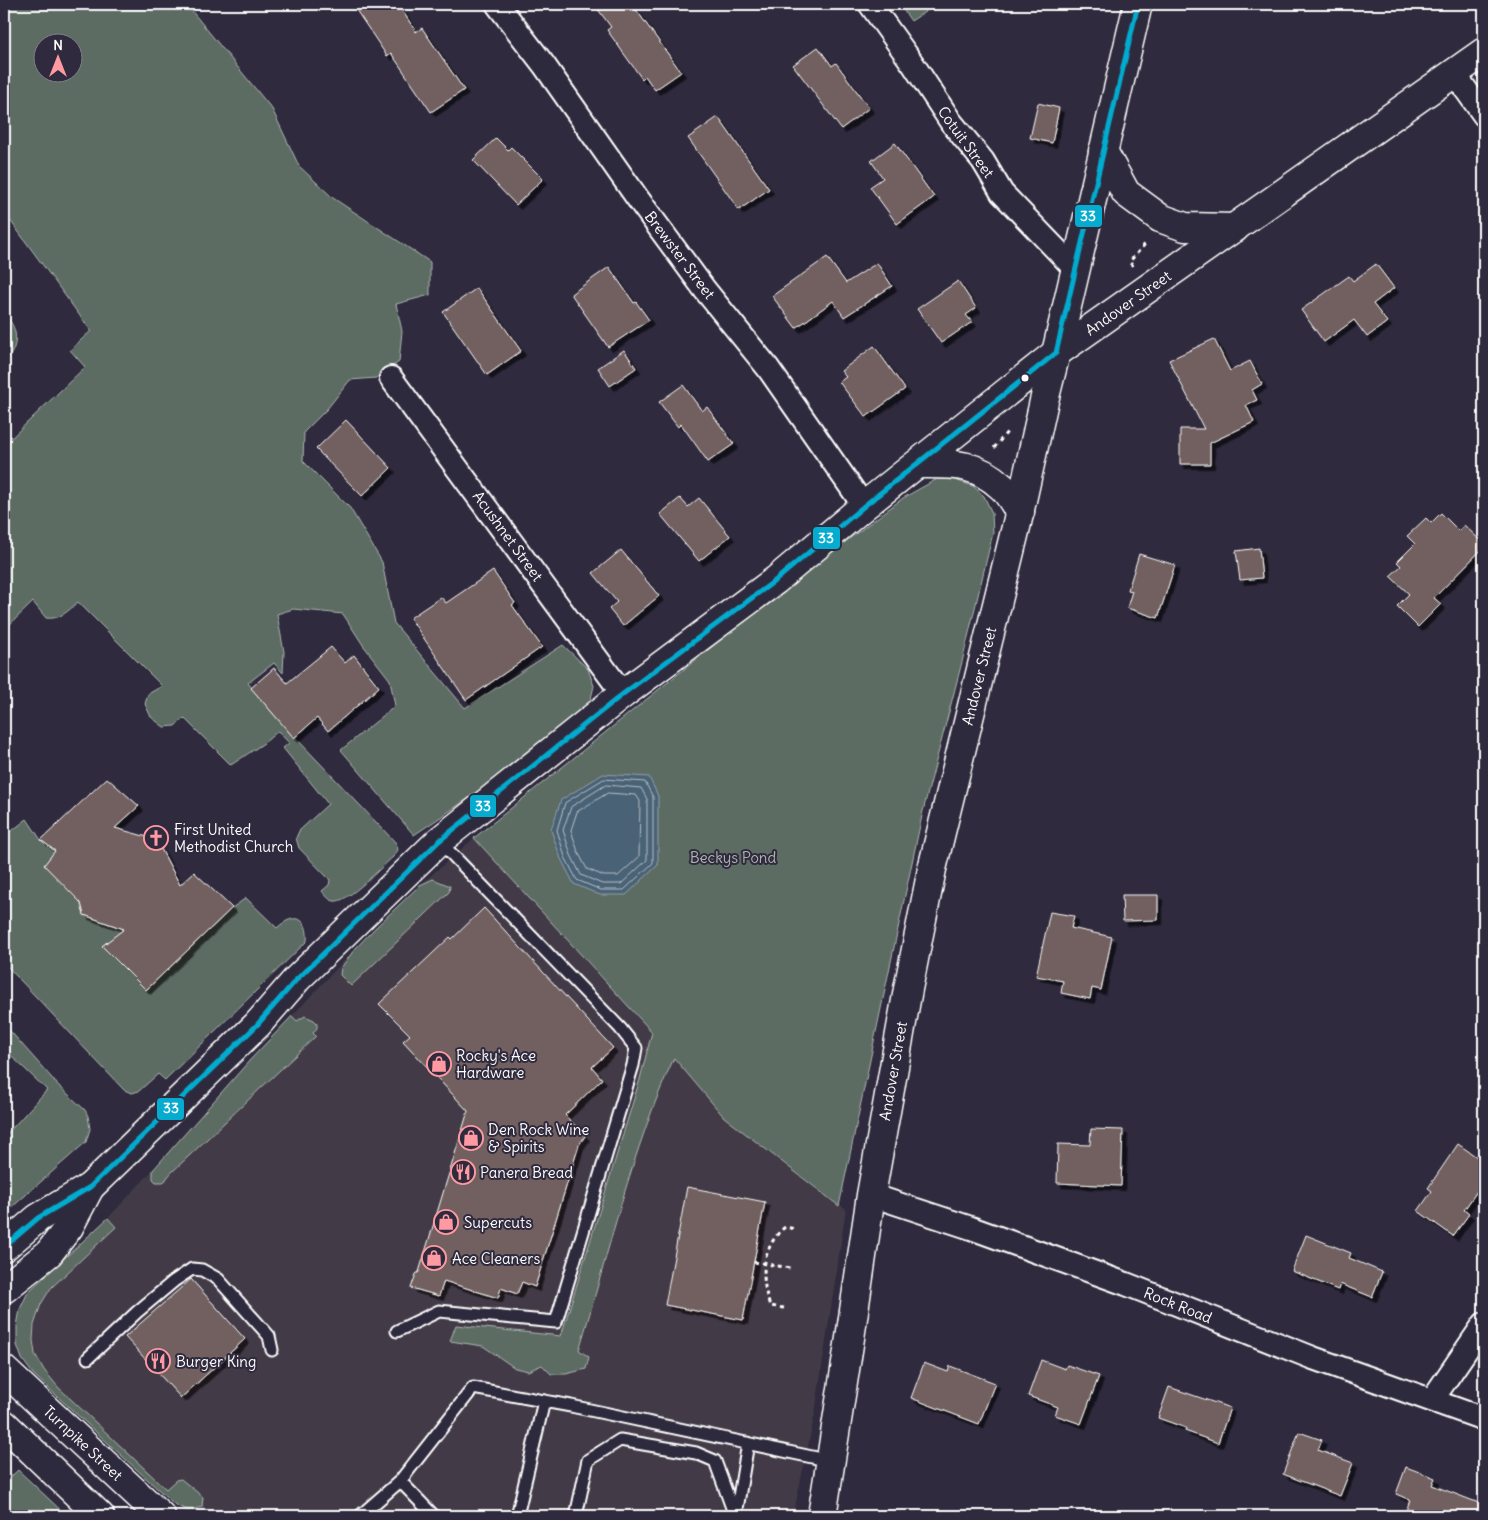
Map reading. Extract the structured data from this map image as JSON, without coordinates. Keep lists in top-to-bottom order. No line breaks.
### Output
{"streets":{"main road":["Andover Street","Turnpike Street"],"street":["Cotuit Street","Brewster Street","Acushnet Street","Rock Road"]},"crossings":[["Andover Street","Rock Road"]],"parks":["Beckys Pond"],"places":{"church":["First United Methodist Church"],"shop":["Rocky's Ace Hardware","Den Rock Wine & Spirits","Supercuts","Ace Cleaners"],"restaurant":["Panera Bread","Burger King"]},"lines":["transit line 33"],"north":"top"}
